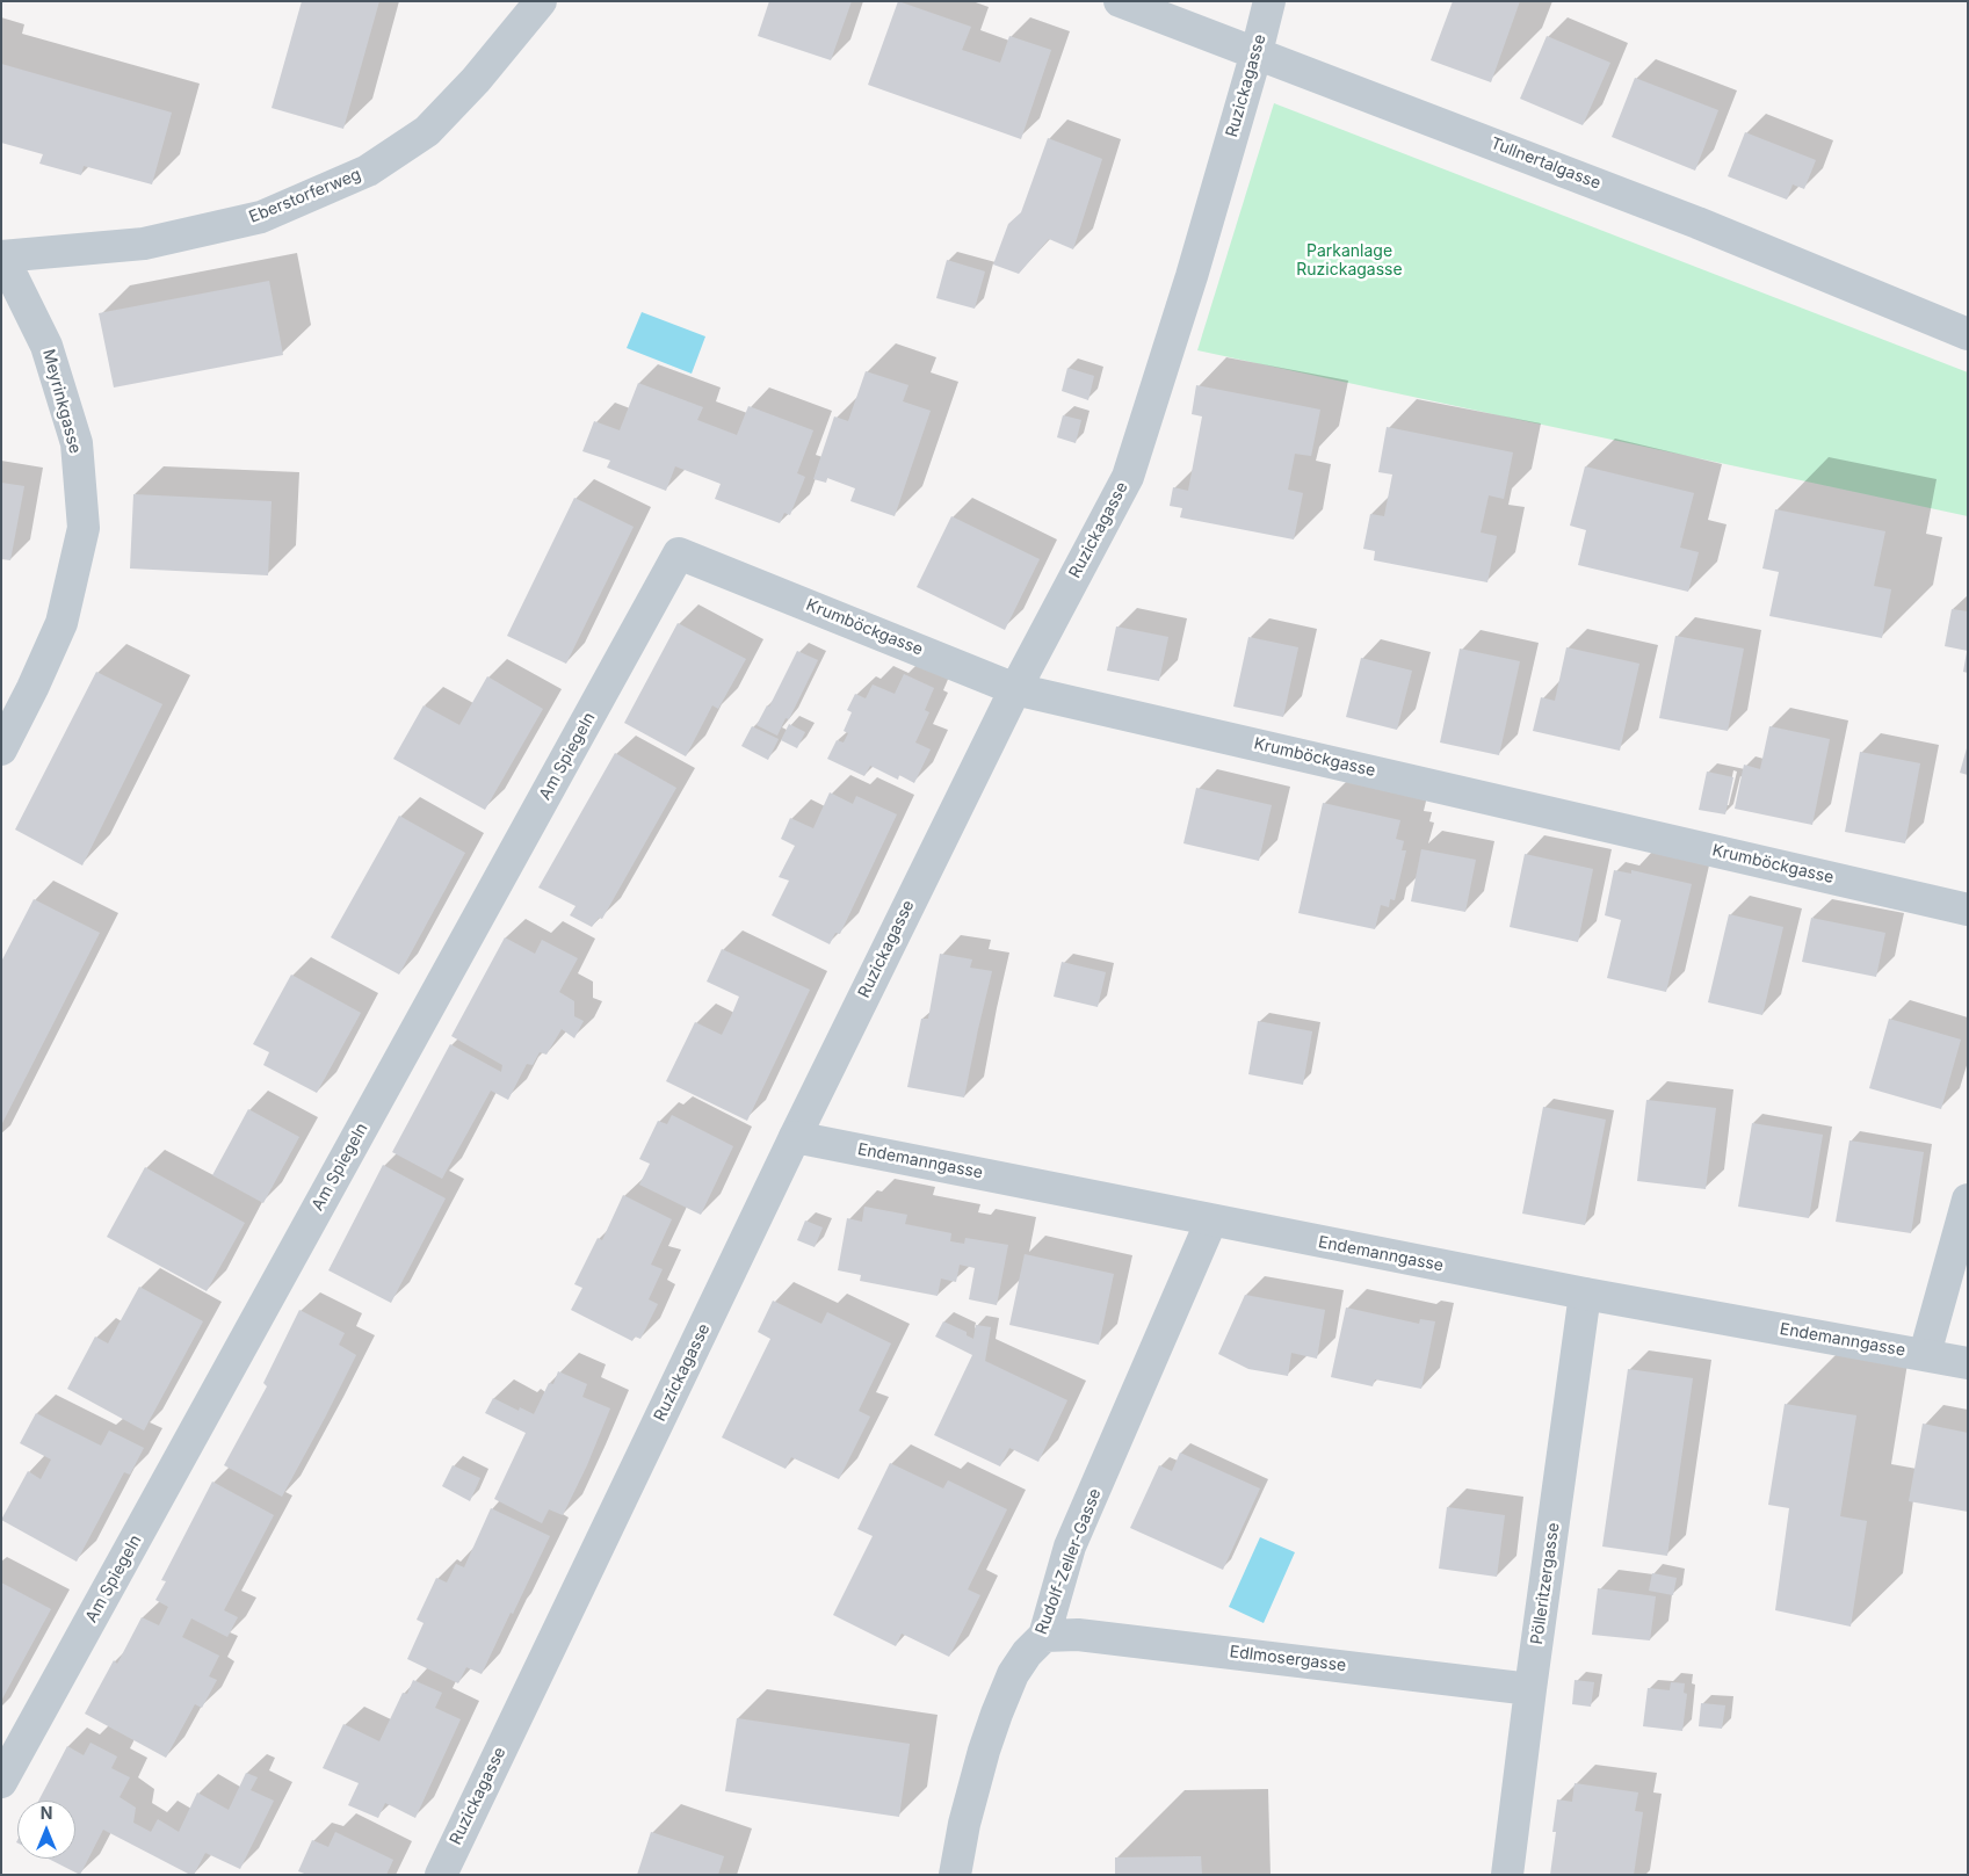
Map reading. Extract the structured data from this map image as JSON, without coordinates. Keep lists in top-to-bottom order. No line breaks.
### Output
{"streets":{"street":["Ruzickagasse","Tullnertalgasse","Eberstorferweg","Meyrinkgasse","Krumböckgasse","Am Spiegeln","Endemanngasse","Rudolf-Zeller-Gasse","Pölleritzergasse","Edlmosergasse"]},"crossings":[["Ruzickagasse","Tullnertalgasse"],["Ruzickagasse","Krumböckgasse"],["Ruzickagasse","Endemanngasse"],["Eberstorferweg","Meyrinkgasse"],["Krumböckgasse","Am Spiegeln"],["Endemanngasse","Rudolf-Zeller-Gasse"],["Endemanngasse","Pölleritzergasse"],["Rudolf-Zeller-Gasse","Edlmosergasse"],["Pölleritzergasse","Edlmosergasse"]],"parks":["Parkanlage Ruzickagasse"],"north":"top"}
